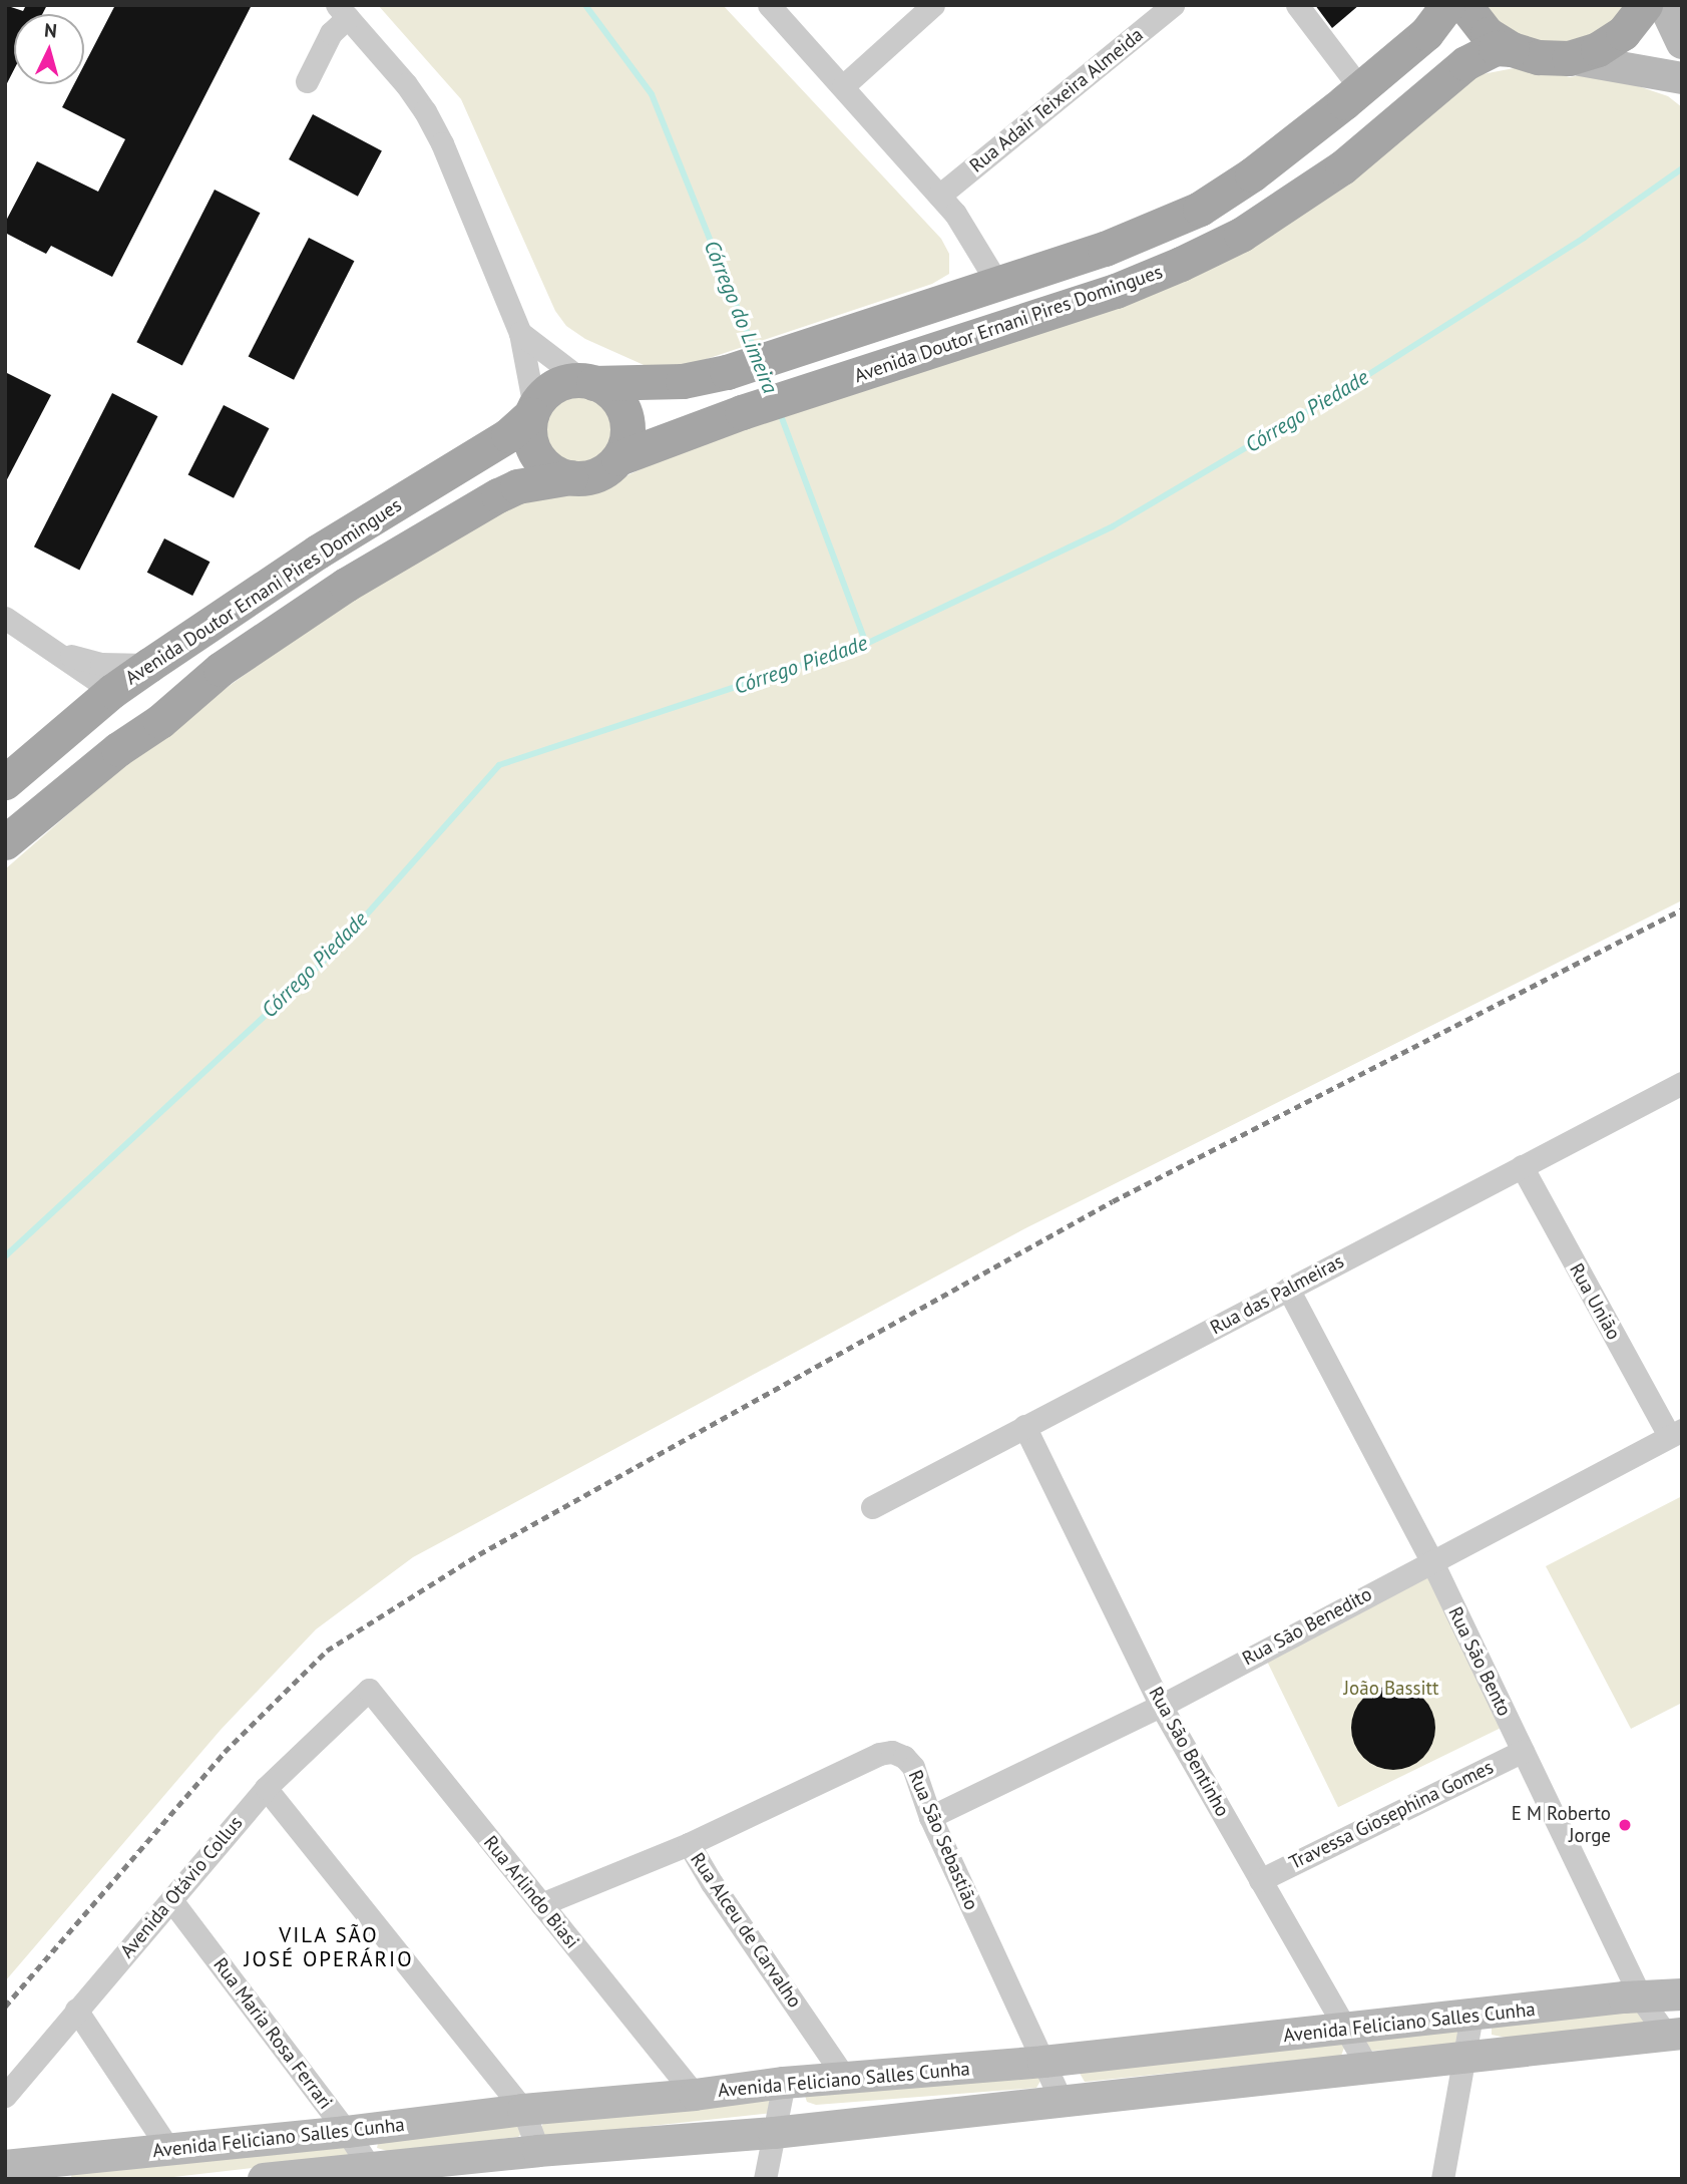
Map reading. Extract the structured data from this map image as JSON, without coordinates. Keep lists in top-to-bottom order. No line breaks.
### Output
{"streets":{"main road":["Avenida Doutor Ernani Pires Domingues","Avenida Feliciano Salles Cunha"],"street":["Rua Adair Teixeira Almeida","Rua das Palmeiras","Rua União","Rua São Benedito","Rua São Bento","Rua São Bentinho","Travessa Giosephina Gomes","Rua São Sebastião","Avenida Otávio Collus","Rua Arlindo Biasi","Rua Alceu de Carvalho","Rua Maria Rosa Ferrari"]},"crossings":[["Rua das Palmeiras","Rua União"],["Rua das Palmeiras","Rua São Bento"],["Rua das Palmeiras","Rua São Bentinho"],["Rua União","Rua São Benedito"],["Rua São Benedito","Rua São Bento"],["Rua São Benedito","Rua São Bentinho"],["Rua São Benedito","Rua São Sebastião"],["Rua São Bento","Travessa Giosephina Gomes"],["Rua São Bento","Avenida Feliciano Salles Cunha"],["Rua São Bentinho","Travessa Giosephina Gomes"],["Rua São Bentinho","Avenida Feliciano Salles Cunha"],["Rua São Sebastião","Rua Alceu de Carvalho"],["Rua São Sebastião","Avenida Feliciano Salles Cunha"],["Avenida Otávio Collus","Rua Arlindo Biasi"],["Avenida Otávio Collus","Rua Maria Rosa Ferrari"],["Rua Arlindo Biasi","Rua Alceu de Carvalho"],["Rua Arlindo Biasi","Avenida Feliciano Salles Cunha"],["Rua Alceu de Carvalho","Avenida Feliciano Salles Cunha"],["Avenida Feliciano Salles Cunha","Rua Maria Rosa Ferrari"]],"districts":["VILA SÃO JOSÉ OPERÁRIO"],"water":["Córrego do Limeira","Córrego Piedade"],"parks":["João Bassitt"],"places":["E M Roberto Jorge"],"north":"top"}
